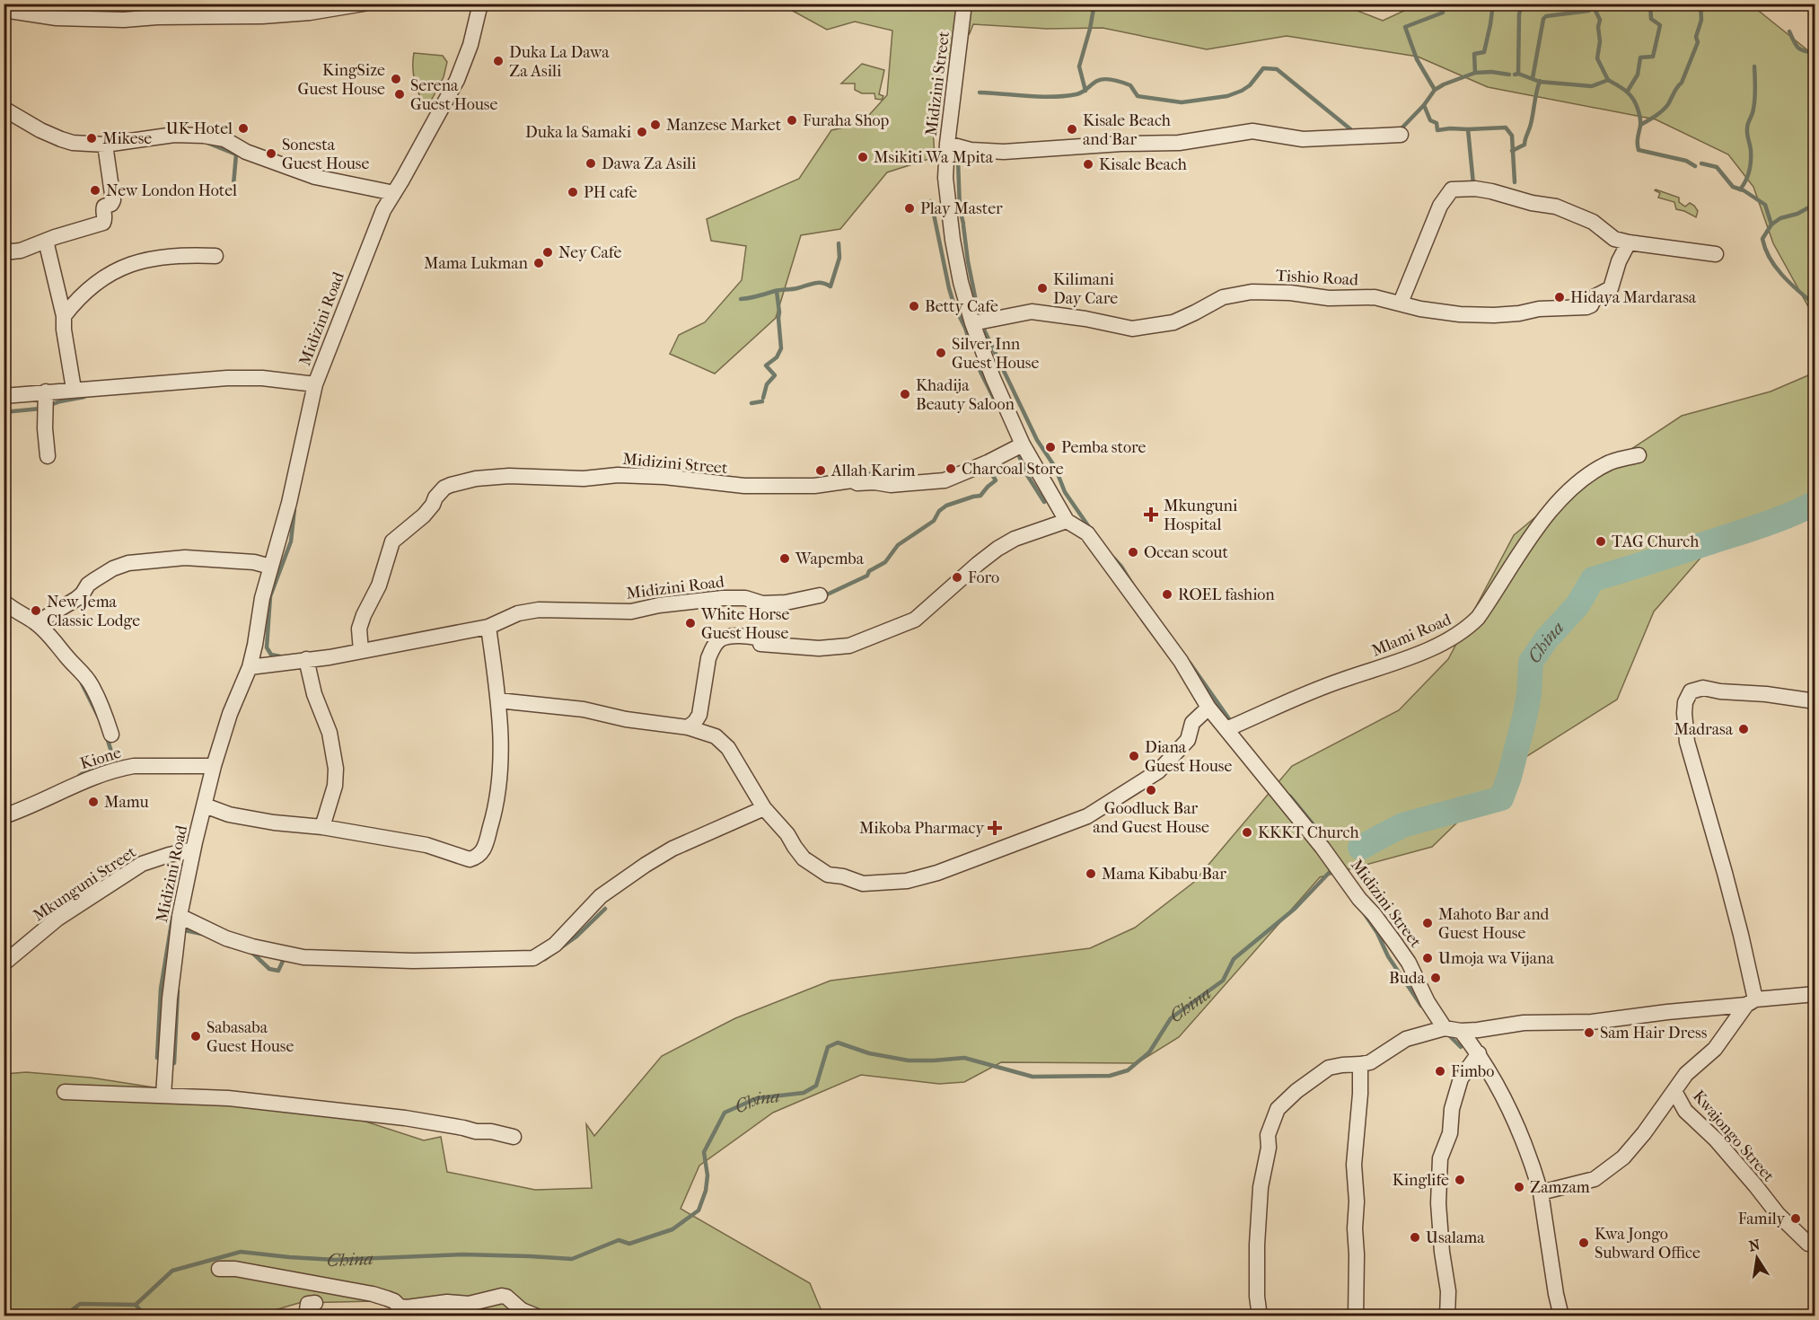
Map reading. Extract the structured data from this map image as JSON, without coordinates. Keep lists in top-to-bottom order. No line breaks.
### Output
{"streets":{"street":["Midizini Street","Tishio Road","Midizini Road","Mlami Road","Kione","Mkunguni Street","Kwajongo Street"]},"crossings":[["Midizini Street","Tishio Road"],["Midizini Street","Midizini Road"],["Midizini Street","Mlami Road"],["Midizini Road","Kione"],["Midizini Road","Mkunguni Street"]],"water":["China"],"places":{"other":["Duka La Dawa Za Asili","KingSize Guest House","Serena Guest House","Furaha Shop","Manzese Market","UK Hotel","Kisale Beach and Bar","Duka la Samaki","Mikese","Sonesta Guest House","Msikiti Wa Mpita","Dawa Za Asili","Kisale Beach","New London Hotel","PH cafe","Play Master","Ney Cafe","Mama Lukman","Kilimani Day Care","Hidaya Mardarasa","Betty Cafe","Silver Inn Guest House","Khadija Beauty Saloon","Pemba store","Charcoal Store","Allah Karim","TAG Church","Ocean scout","Wapemba","Foro","ROEL fashion","New Jema Classic Lodge","White Horse Guest House","Madrasa","Diana Guest House","Goodluck Bar and Guest House","Mamu","KKKT Church","Mama Kibabu Bar","Mahoto Bar and Guest House","Umoja wa Vijana","Buda","Sam Hair Dress","Sabasaba Guest House","Fimbo","Kinglife","Zamzam","Family","Usalama","Kwa Jongo Subward Office"],"health":["Mkunguni Hospital","Mikoba Pharmacy"]},"north":"top"}
